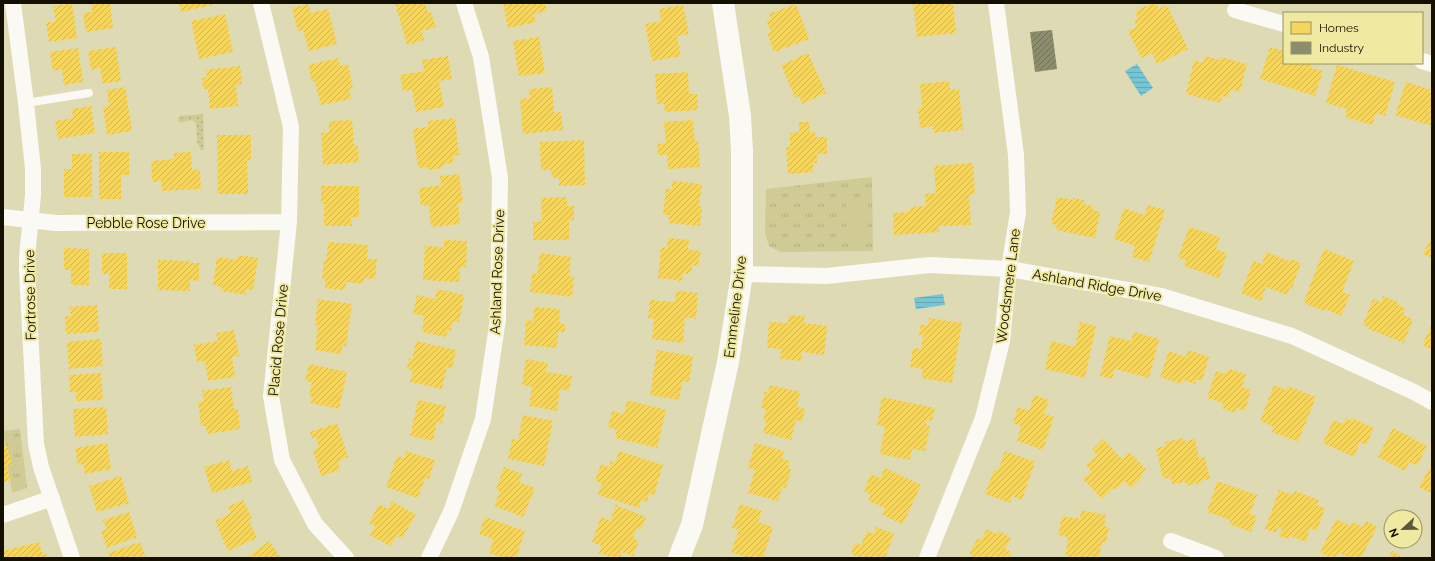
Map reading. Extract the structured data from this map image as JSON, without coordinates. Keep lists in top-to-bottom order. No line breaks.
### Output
{"streets":{"street":["Pebble Rose Drive","Ashland Rose Drive","Ashland Ridge Drive","Woodsmere Lane","Fortrose Drive","Emmeline Drive","Placid Rose Drive"]},"crossings":[["Pebble Rose Drive","Fortrose Drive"],["Pebble Rose Drive","Placid Rose Drive"],["Ashland Ridge Drive","Woodsmere Lane"],["Ashland Ridge Drive","Emmeline Drive"]],"legend":["Homes","Industry"],"north":"left"}
